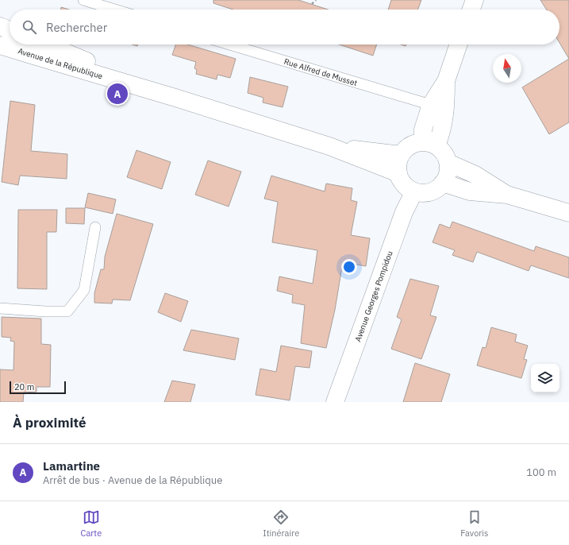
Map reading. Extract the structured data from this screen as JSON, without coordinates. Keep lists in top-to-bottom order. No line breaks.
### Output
{"streets":{"main road":["Avenue de la République","Avenue Georges Pompidou"],"lane":["Rue Alfred de Musset"]},"crossings":[["Avenue de la République","Avenue Georges Pompidou"]],"scale_bar":"20 m","north":"top","page":{"search":"Rechercher","pins":"A","scale":"20 m","heading":"À proximité","list":[{"mark":"A","name":"Lamartine","note":"Arrêt de bus · Avenue de la République","value":"100 m"}],"nav":["Carte","Itinéraire","Favoris"]}}
